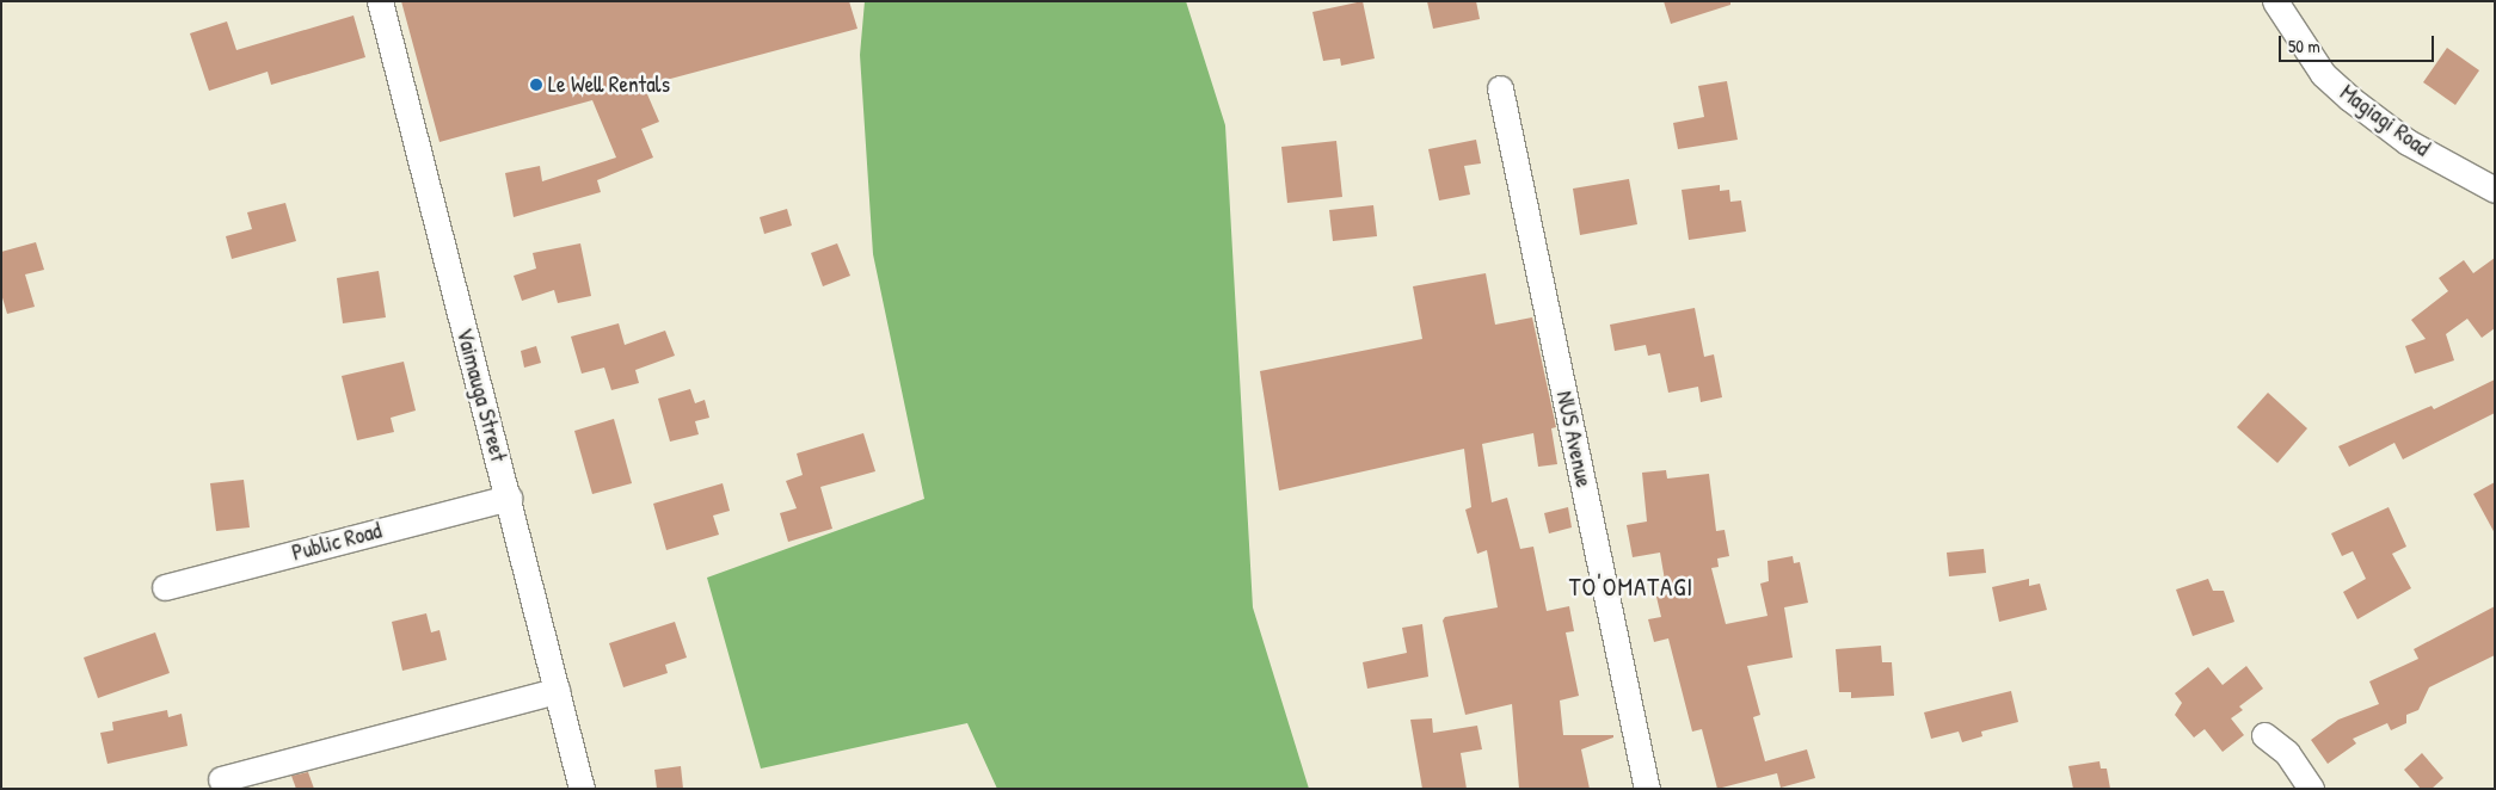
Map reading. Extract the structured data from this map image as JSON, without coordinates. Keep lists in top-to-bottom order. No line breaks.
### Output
{"streets":{"street":["Magiagi Road","Vaimauga Street","NUS Avenue","Public Road"]},"crossings":[["Vaimauga Street","Public Road"]],"districts":["TO'OMATAGI"],"places":["Le Well Rentals"],"scale_bar":"50 m"}
